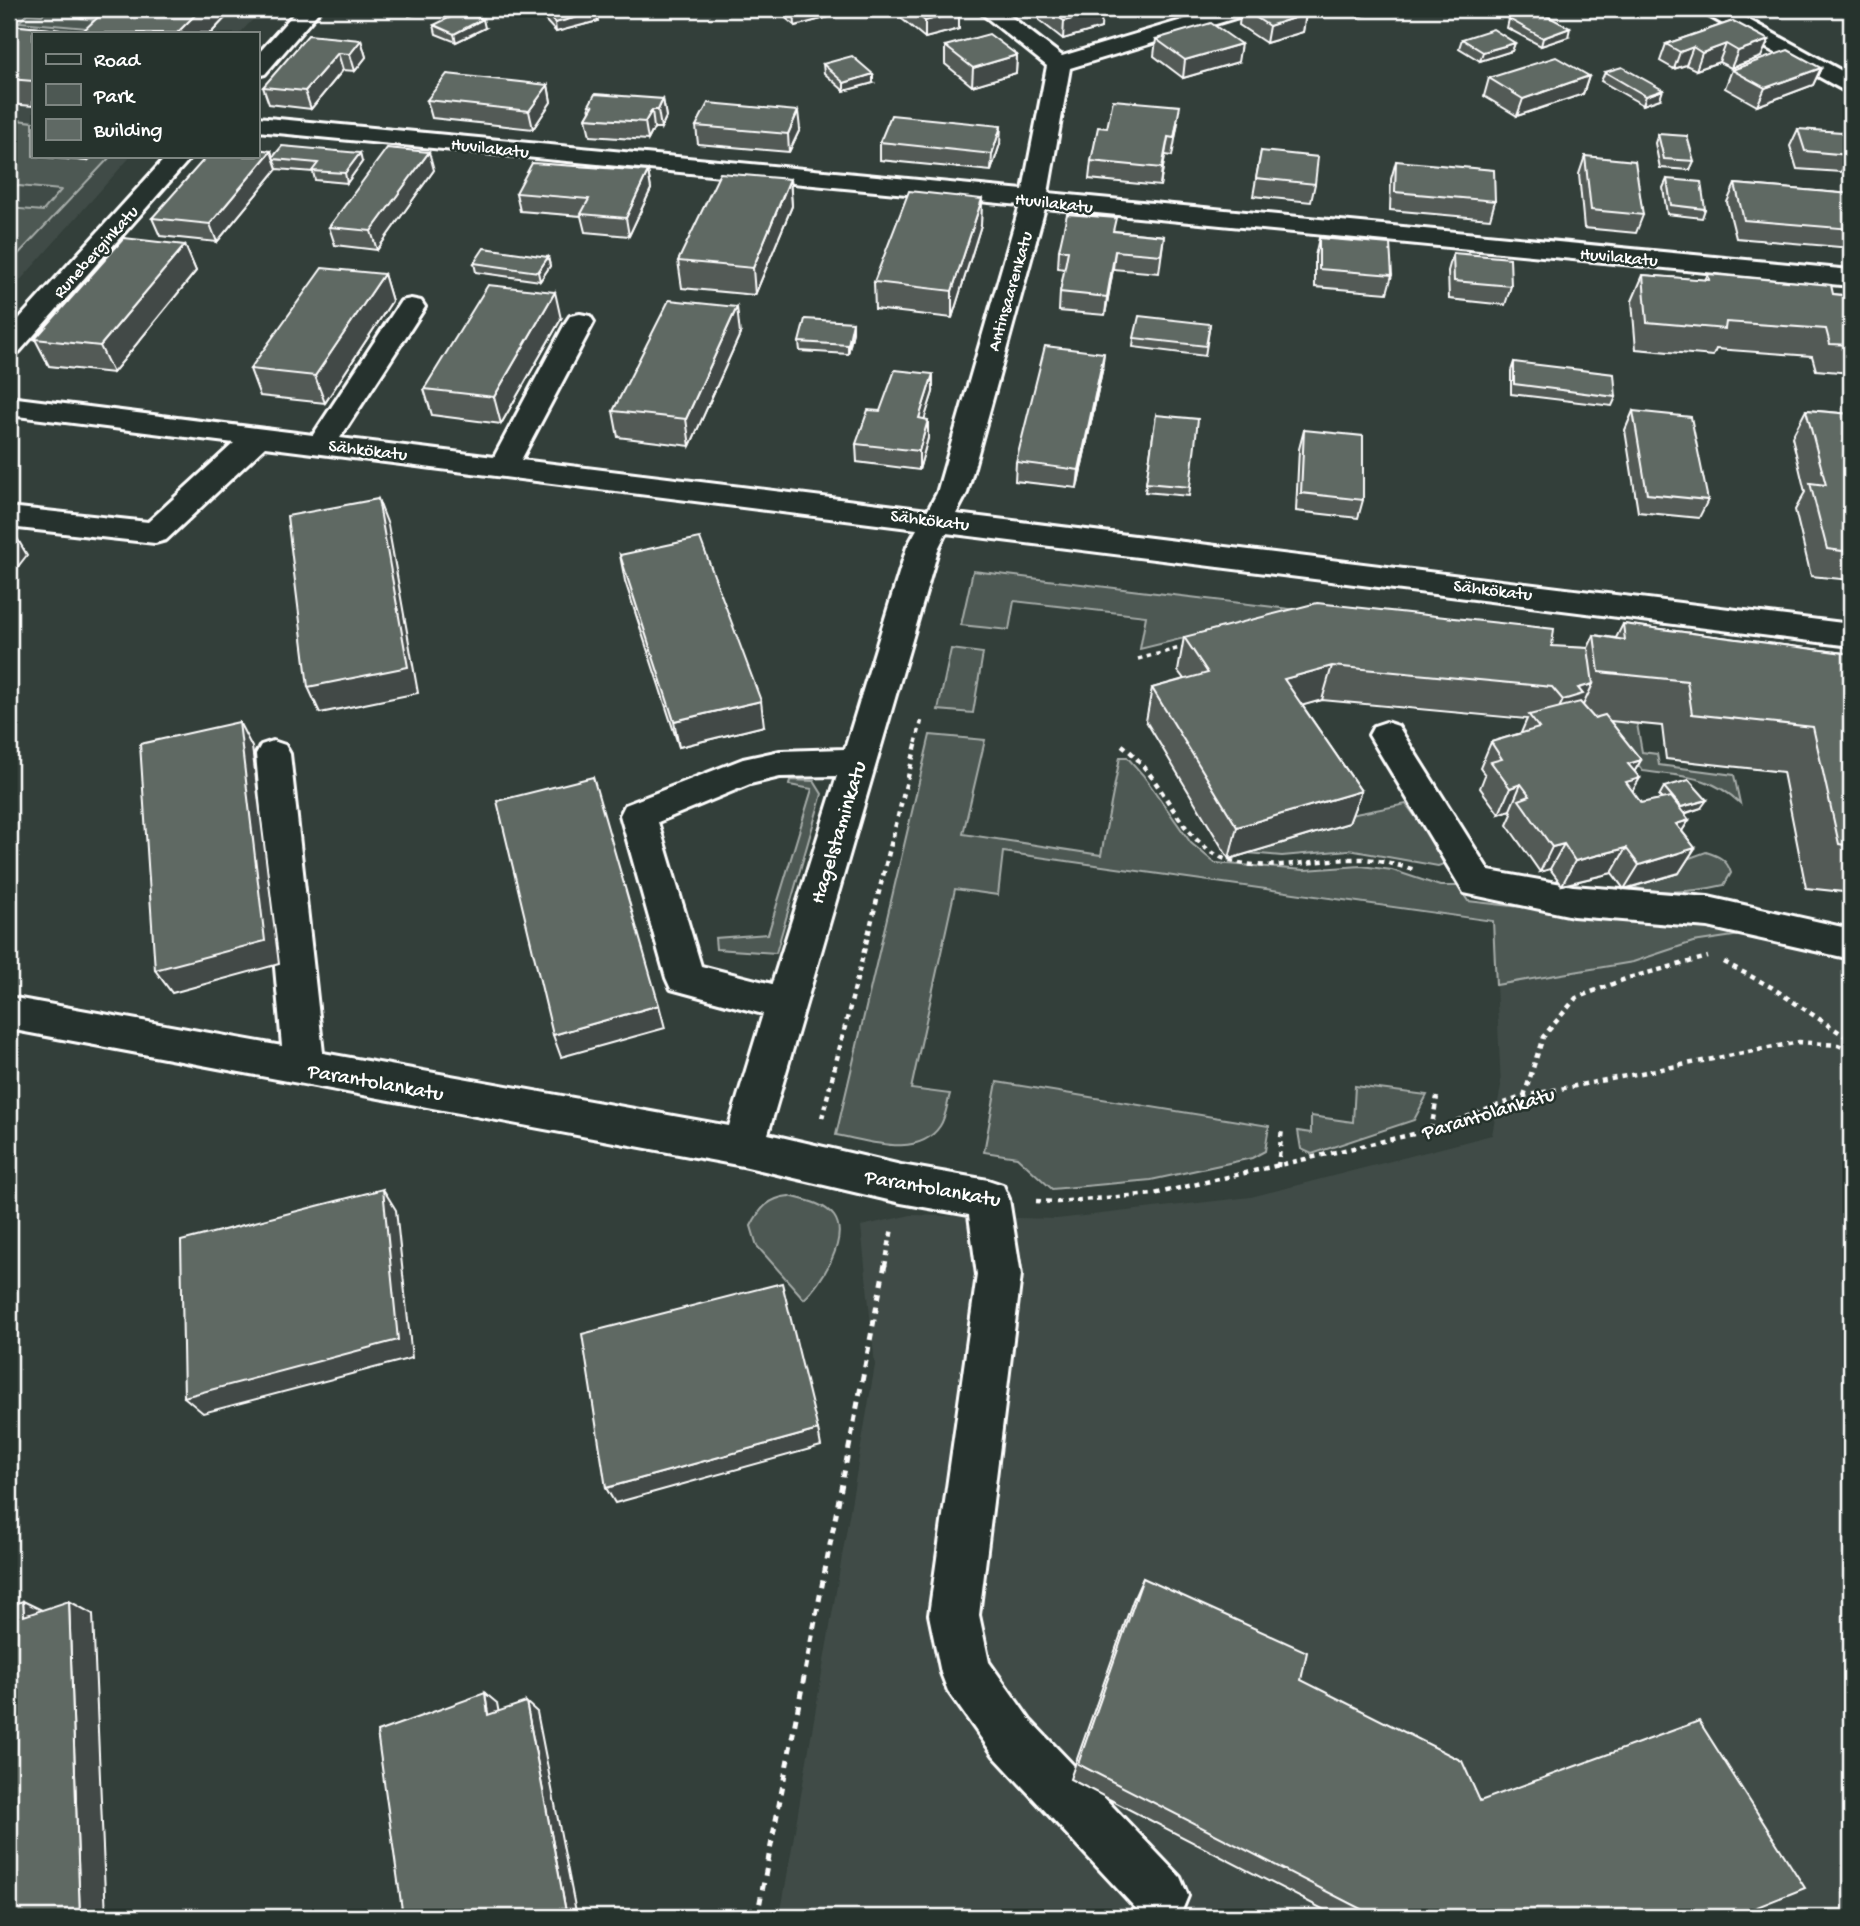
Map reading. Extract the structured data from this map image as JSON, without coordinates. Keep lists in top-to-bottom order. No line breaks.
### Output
{"streets":{"street":["Huvilakatu","Runeberginkatu","Antinsaarenkatu","Sähkökatu","Hagelstaminkatu","Parantolankatu"]},"crossings":[["Huvilakatu","Antinsaarenkatu"],["Antinsaarenkatu","Sähkökatu"],["Antinsaarenkatu","Hagelstaminkatu"],["Sähkökatu","Hagelstaminkatu"],["Hagelstaminkatu","Parantolankatu"]],"legend":["Road","Park","Building"]}
